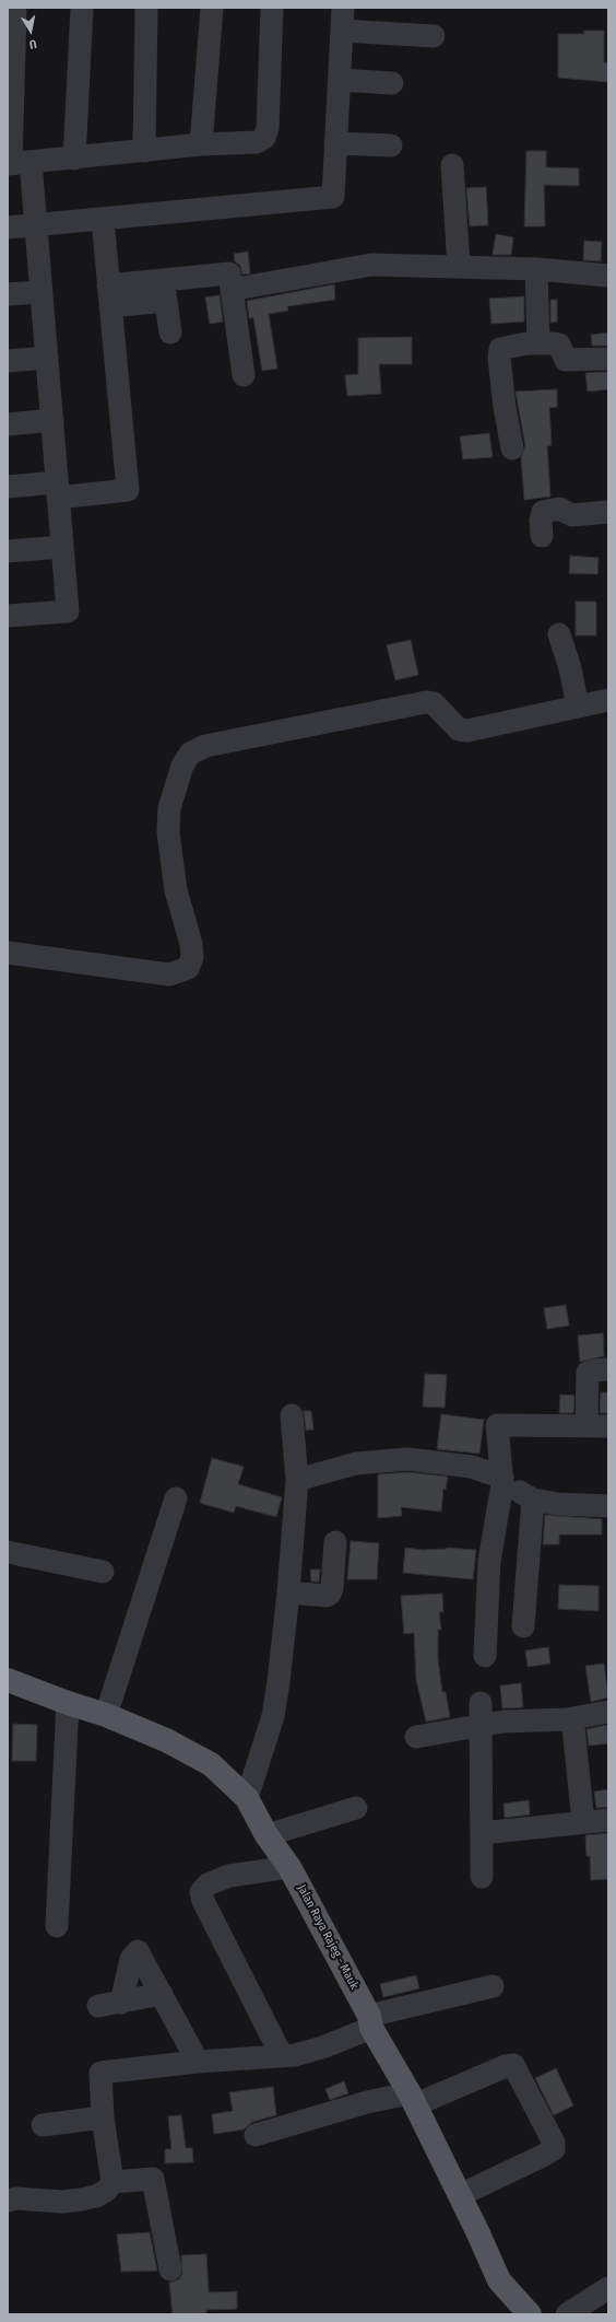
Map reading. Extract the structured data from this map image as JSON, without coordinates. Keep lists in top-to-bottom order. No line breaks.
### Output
{"streets":{"main road":["Jalan Raya Rajeg - Mauk"]},"north":"bottom"}
